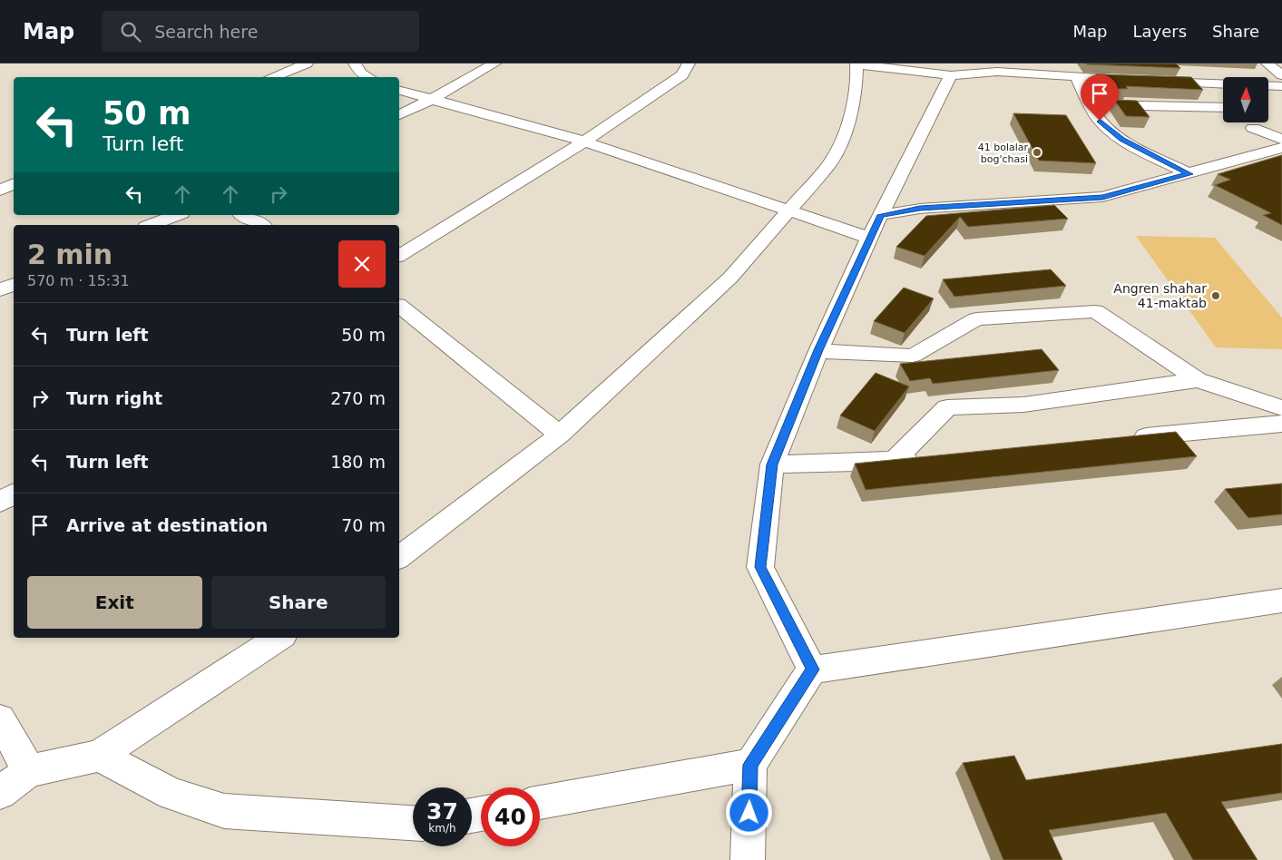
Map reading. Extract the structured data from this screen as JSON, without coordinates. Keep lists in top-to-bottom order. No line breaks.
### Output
{"places":["41 bolalar bog'chasi","Angren shahar 41-maktab"],"north":"top","page":{"header":"Map","search":"Search here","nav":["Map","Layers","Share"],"turn":["50 m","Turn left"],"heading":["2 min","570 m · 15:31"],"list":[{"name":"Turn left","value":"50 m"},{"name":"Turn right","value":"270 m"},{"name":"Turn left","value":"180 m"},{"name":"Arrive at destination","value":"70 m"}],"buttons":["Exit","Share"],"speed":"37 km/h","limit":"40"}}
